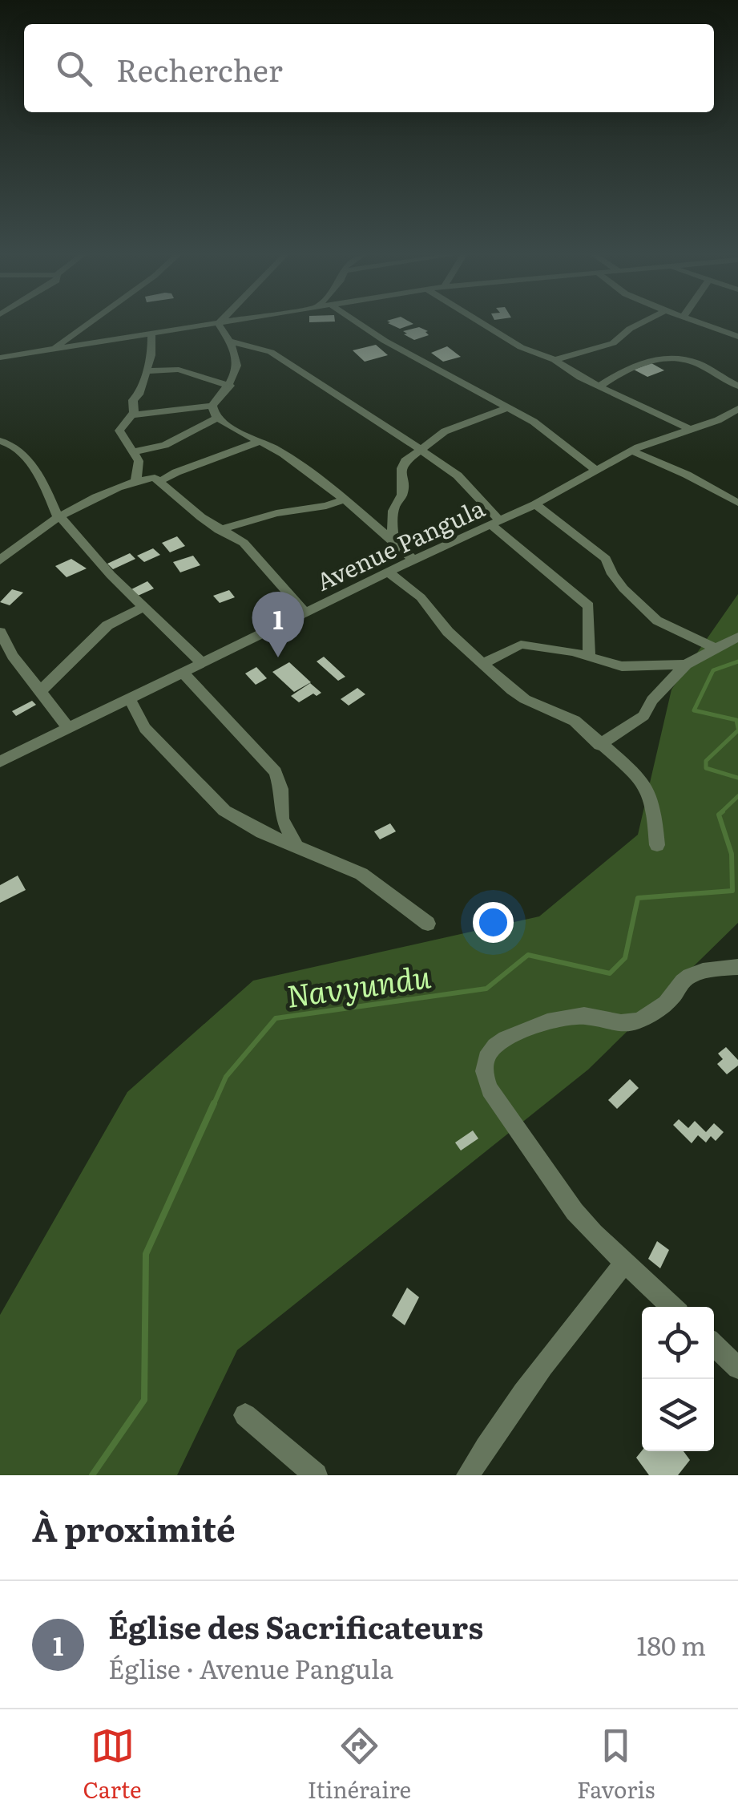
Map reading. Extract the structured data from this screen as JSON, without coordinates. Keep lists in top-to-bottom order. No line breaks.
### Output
{"streets":{"street":["Avenue Pangula"]},"water":["Navyundu"],"page":{"search":"Rechercher","pins":"1","heading":"À proximité","list":[{"mark":"1","name":"Église des Sacrificateurs","note":"Église · Avenue Pangula","value":"180 m"}],"nav":["Carte","Itinéraire","Favoris"]}}
